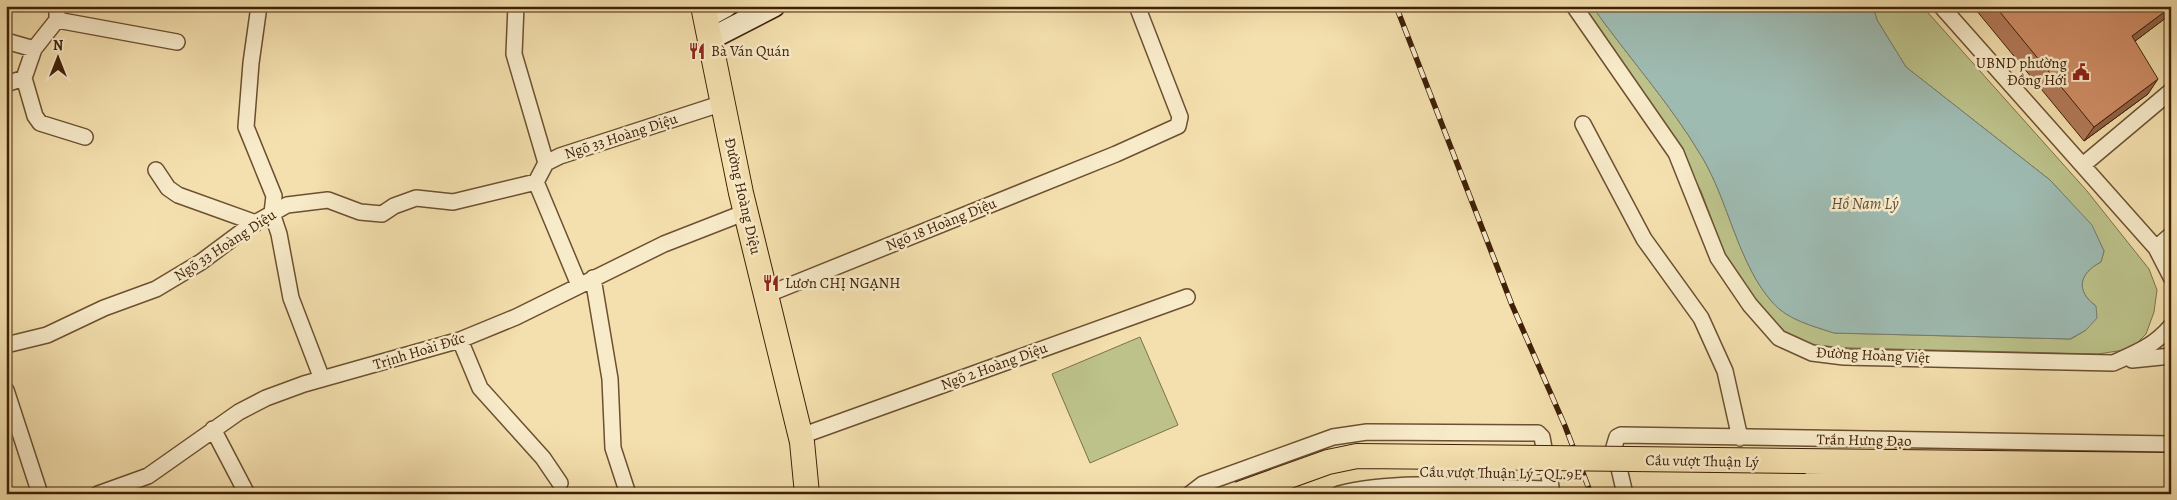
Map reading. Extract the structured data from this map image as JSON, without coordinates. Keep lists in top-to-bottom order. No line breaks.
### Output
{"streets":{"main road":["Đường Hoàng Diệu","Cầu vượt Thuận Lý","Cầu vượt Thuận Lý - QL.9E"],"street":["Ngõ 33 Hoàng Diệu","Ngõ 18 Hoàng Diệu","Trịnh Hoài Đức","Đường Hoàng Việt","Ngõ 2 Hoàng Diệu","Trần Hưng Đạo"]},"crossings":[["Ngõ 33 Hoàng Diệu","Đường Hoàng Diệu"],["Đường Hoàng Diệu","Ngõ 18 Hoàng Diệu"],["Đường Hoàng Diệu","Trịnh Hoài Đức"],["Đường Hoàng Diệu","Ngõ 2 Hoàng Diệu"]],"water":["Hồ Nam Lý"],"places":{"restaurant":["Bà Ván Quán","Lươn CHỊ NGẠNH"],"public building":["UBND phường Đồng Hới"]},"north":"top"}
